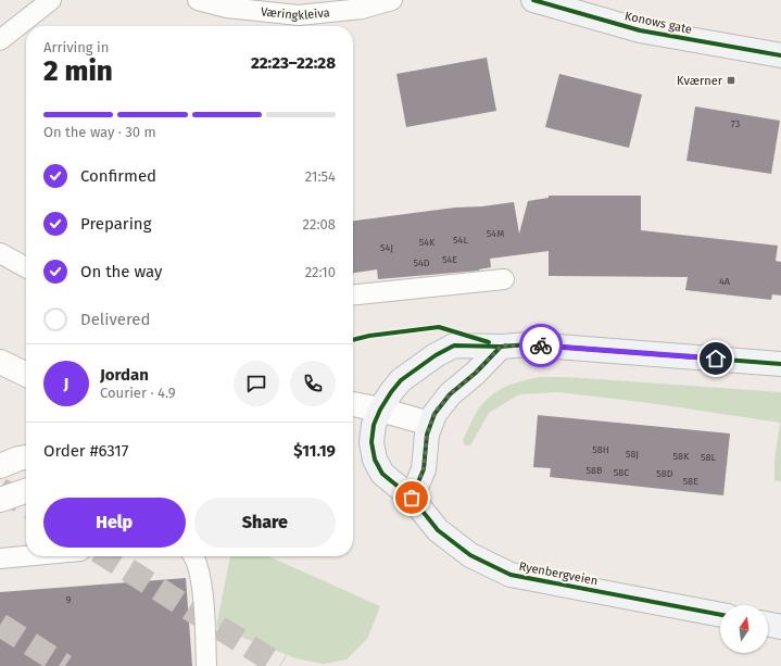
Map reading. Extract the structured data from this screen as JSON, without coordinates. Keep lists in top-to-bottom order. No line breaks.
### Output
{"streets":{"main road":["Konows gate","Ryenbergveien"],"lane":["Væringkleiva"]},"places":{"transit":["Kværner"]},"house_numbers":["73","54M","54L","54K","54J","54E","54D","4A","58H","58J","58K","58L","58B","58C","58D","58E","9"],"north":"top","page":{"heading":["2 min","Arriving in","22:23–22:28"],"panel":["Jordan","Courier · 4.9","Order #6317","$11.19"],"bar":"On the way · 30 m","list":[["Confirmed","21:54"],["Preparing","22:08"],["On the way","22:10"],"Delivered"],"round":"J","buttons":["Help","Share"]}}
